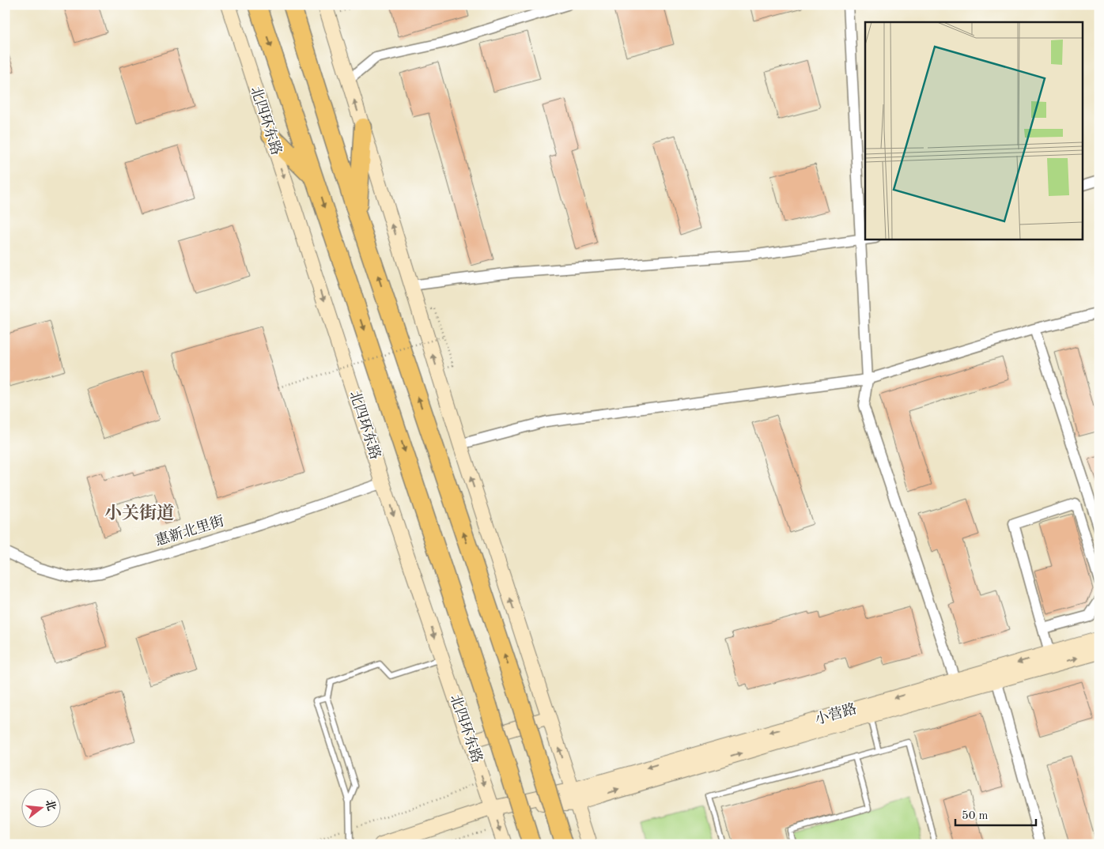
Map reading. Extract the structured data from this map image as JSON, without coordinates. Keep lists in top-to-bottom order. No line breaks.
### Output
{"streets":{"highway":["北四环东路"],"street":["惠新北里街","小营路"]},"crossings":[["北四环东路","惠新北里街"]],"districts":["小关街道"],"scale_bar":"50 m","north":"right"}
